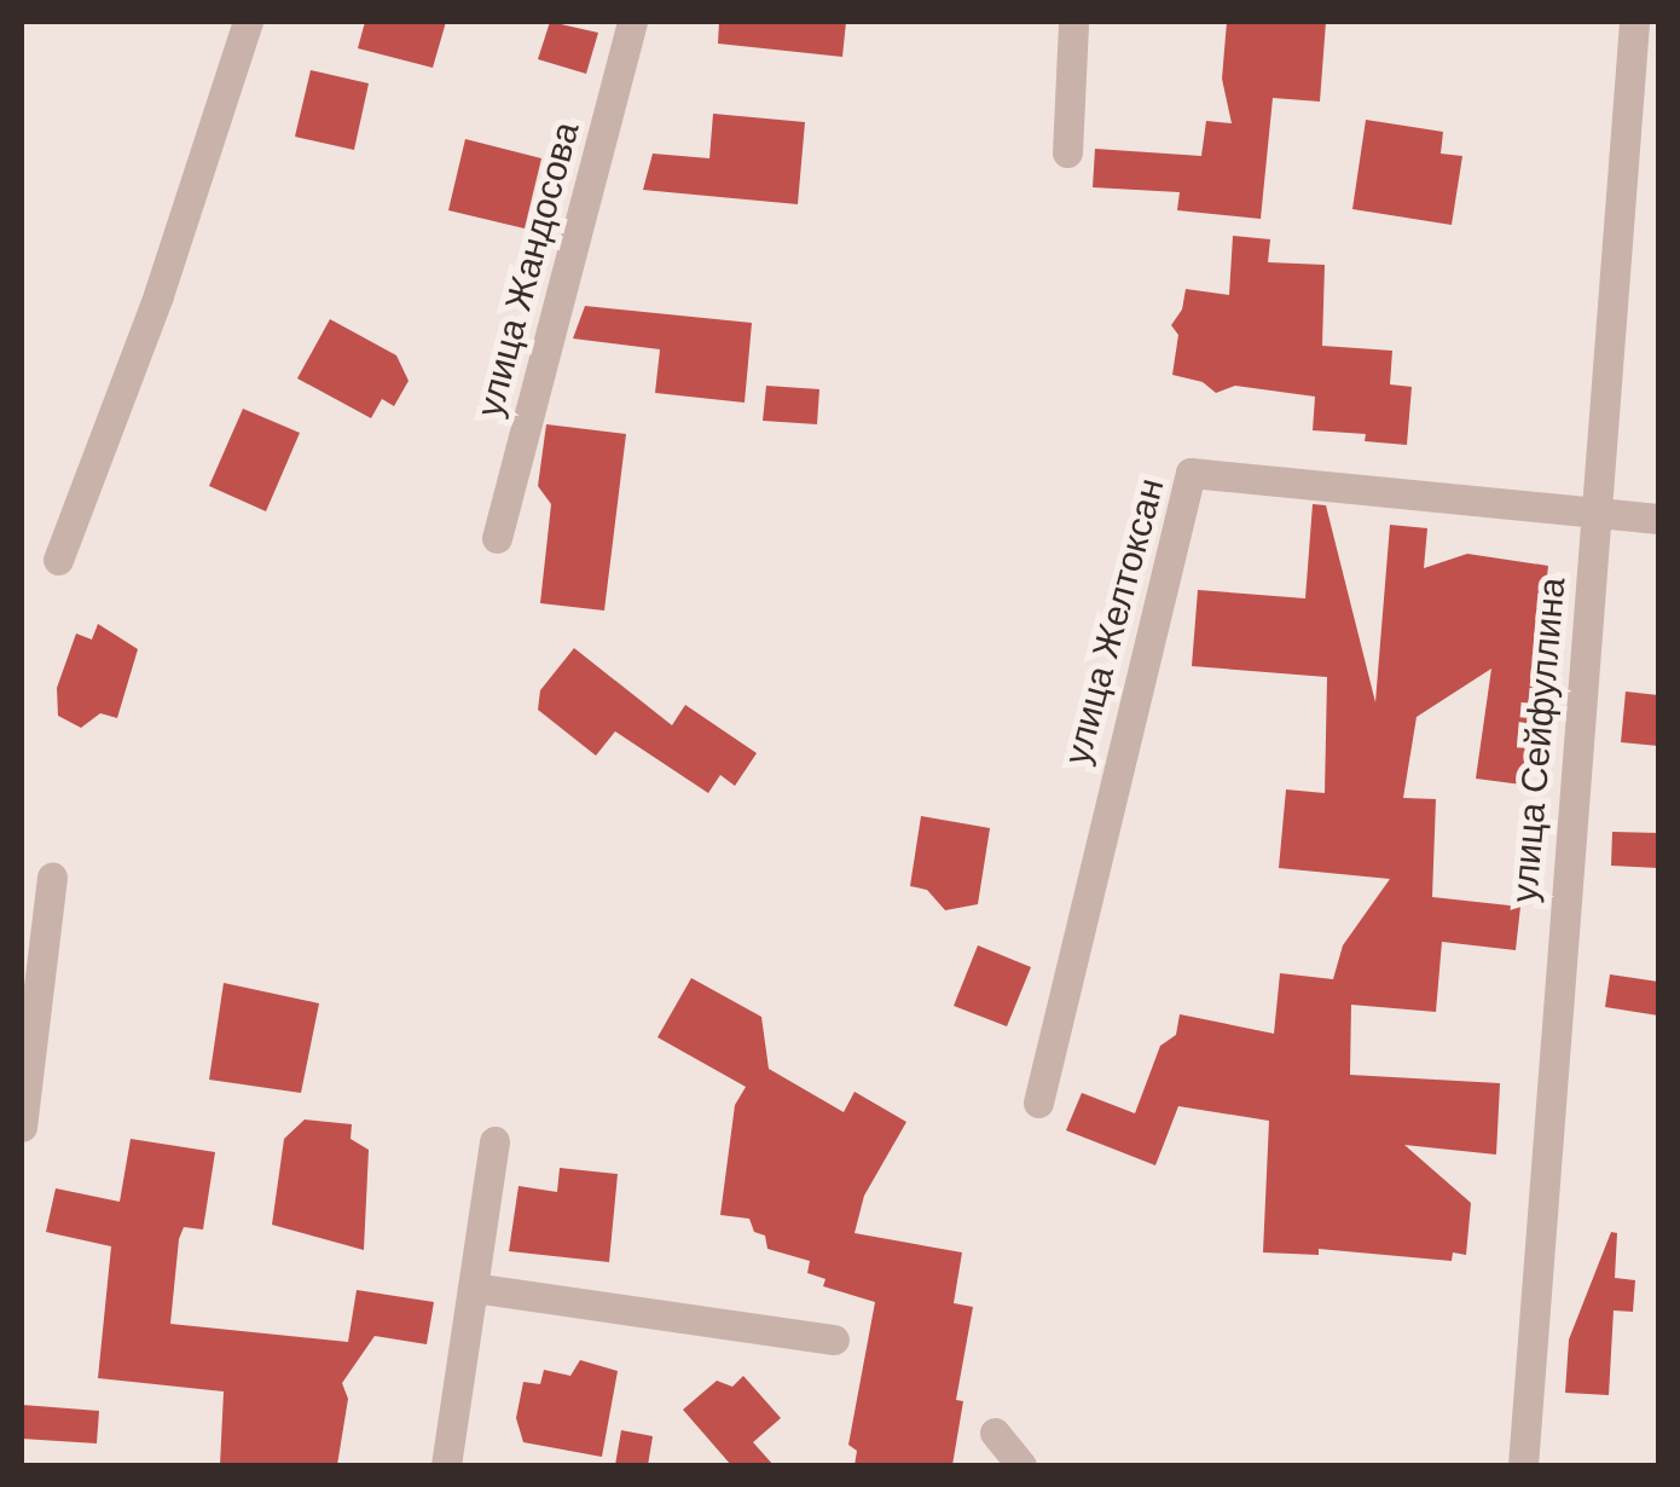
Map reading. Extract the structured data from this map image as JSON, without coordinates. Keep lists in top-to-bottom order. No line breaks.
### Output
{"streets":{"street":["улица Жандосова","улица Желтоксан","улица Сейфуллина"]},"crossings":[["улица Желтоксан","улица Сейфуллина"]]}
